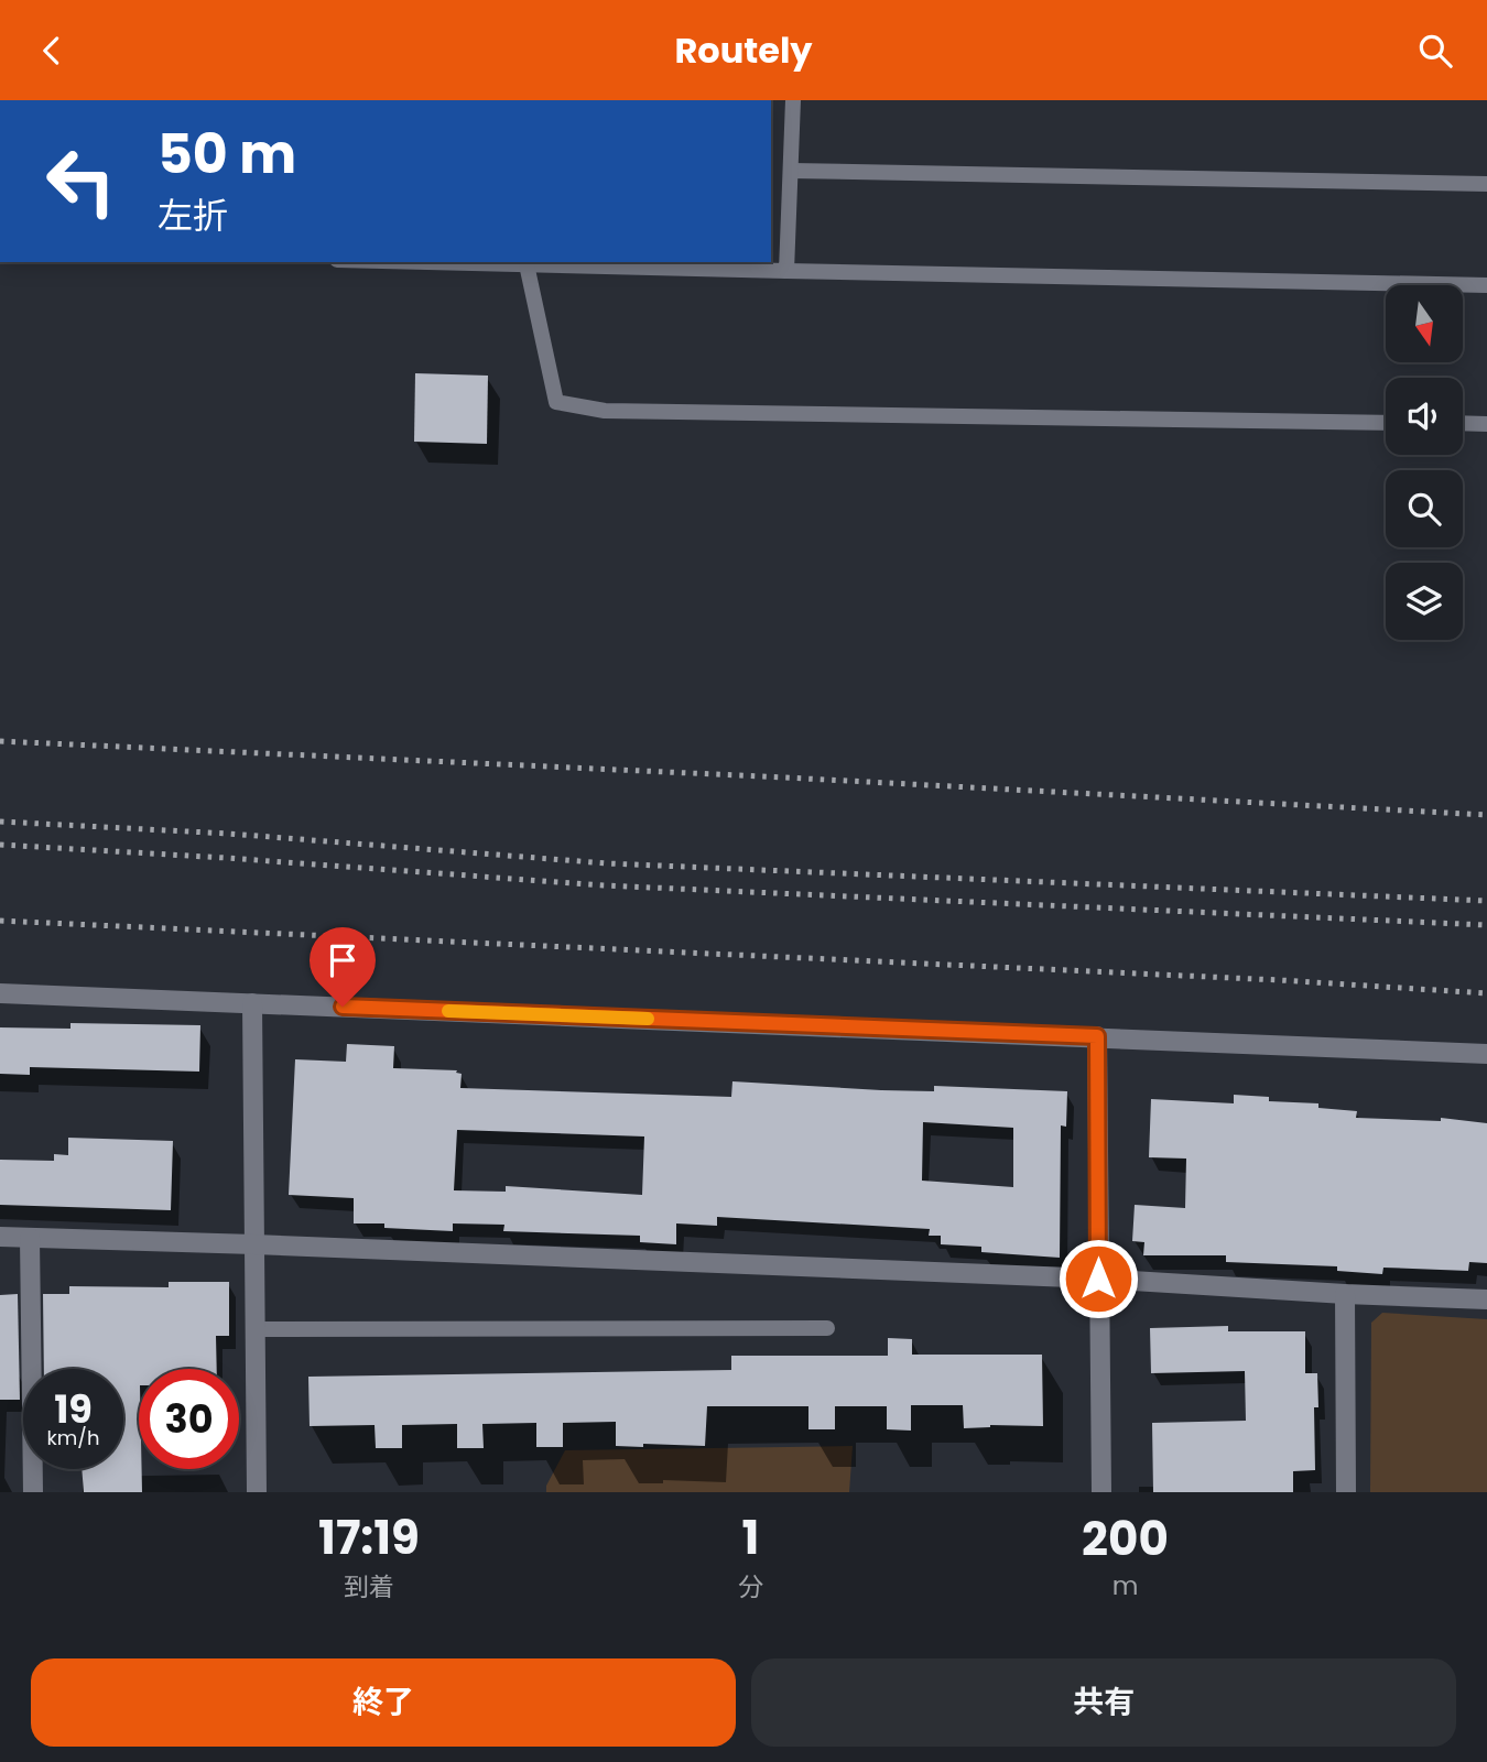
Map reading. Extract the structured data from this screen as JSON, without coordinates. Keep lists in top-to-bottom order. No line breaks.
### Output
{"north":"bottom","page":{"header":"Routely","turn":["50 m","左折"],"speed":"19 km/h","limit":"30","eta":["17:19","到着","1","分","200","m"],"buttons":["終了","共有"]}}
